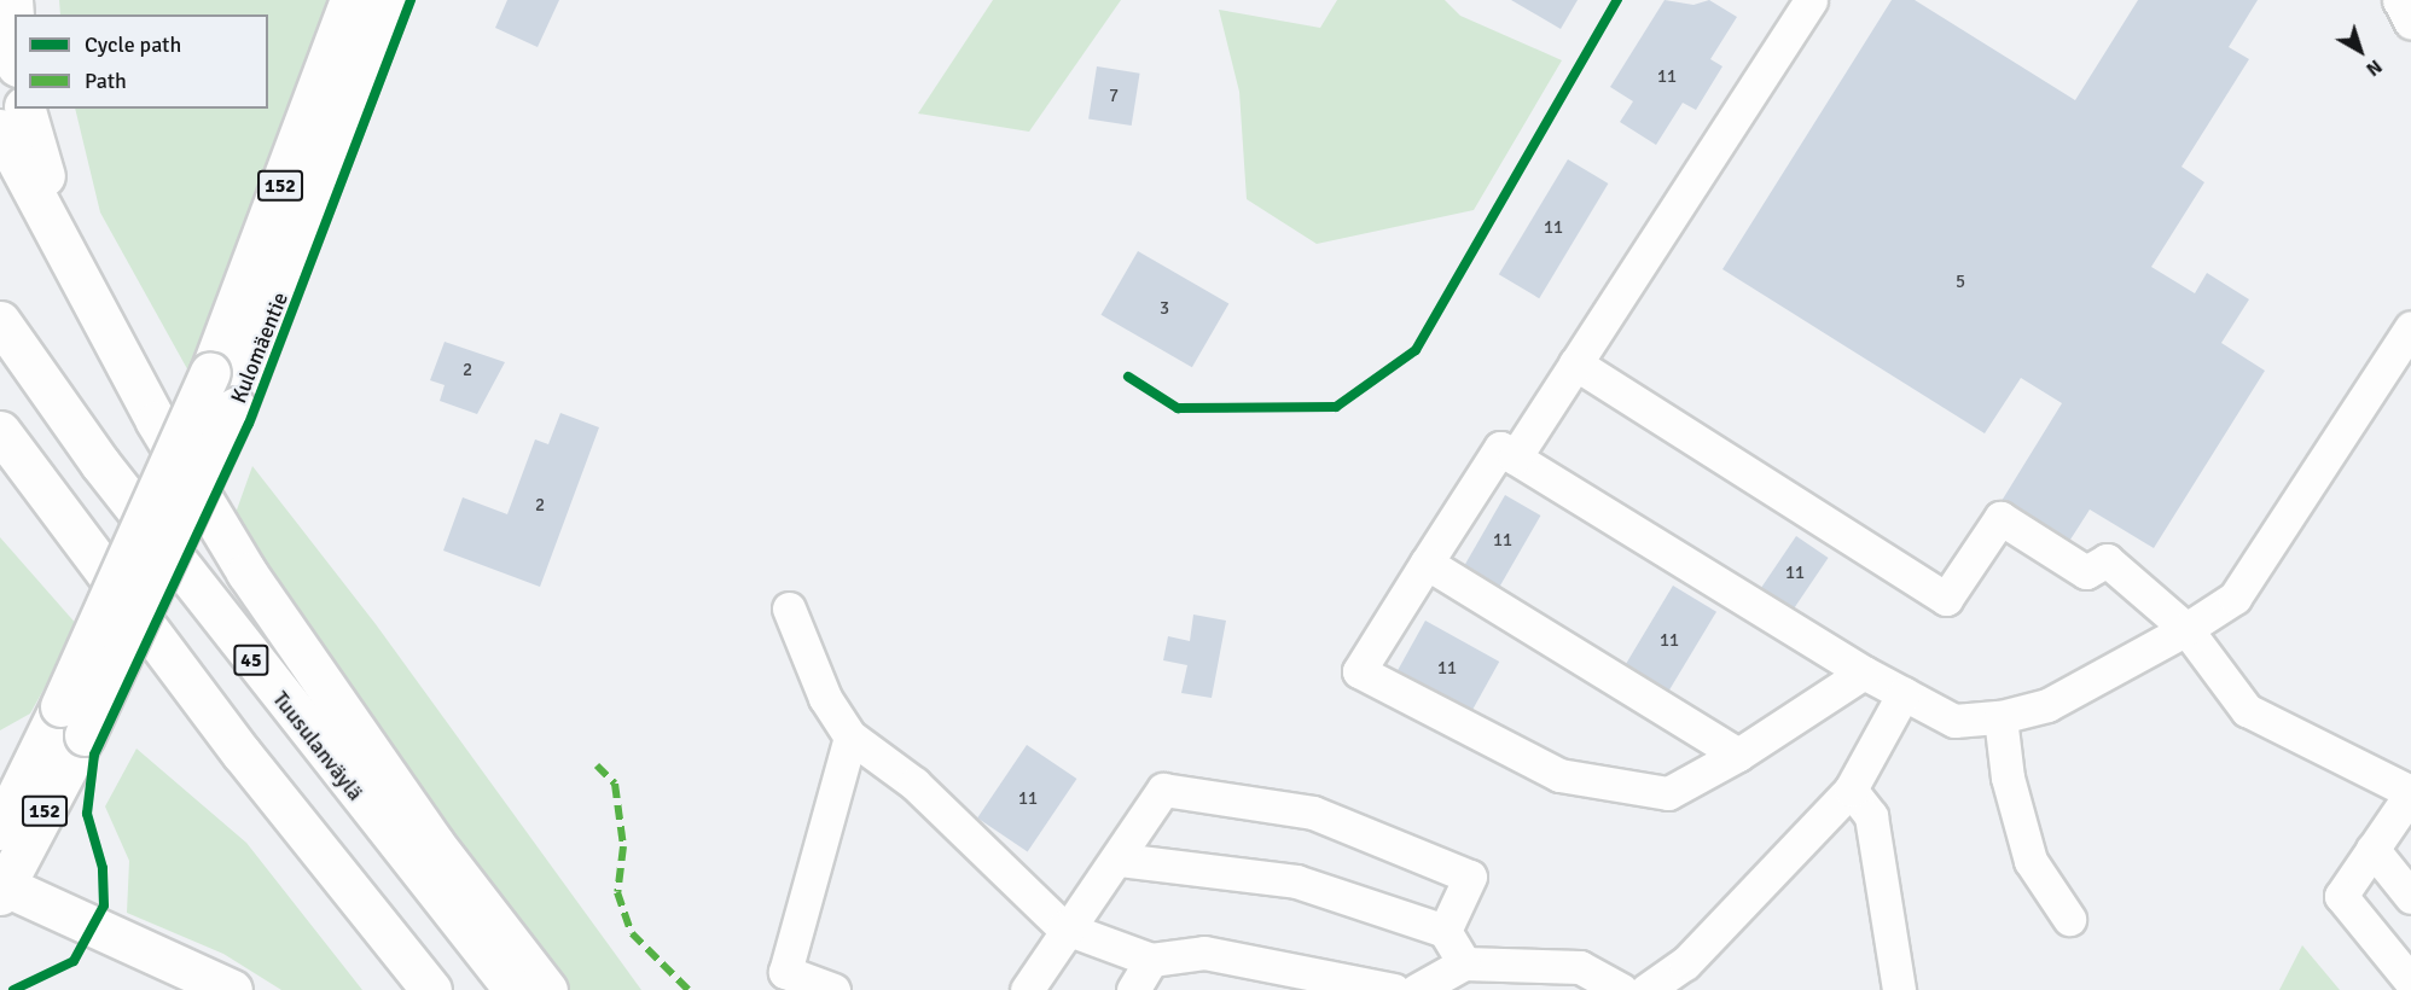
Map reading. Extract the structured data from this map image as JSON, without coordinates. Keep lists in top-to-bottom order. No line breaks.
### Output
{"streets":{"main road":["152","Kulomäentie","45","Tuusulanväylä"]},"house_numbers":["11","7","11","5","3","2","2","11","11","11","11","11"],"legend":["Cycle path","Path"],"north":"bottom right"}
